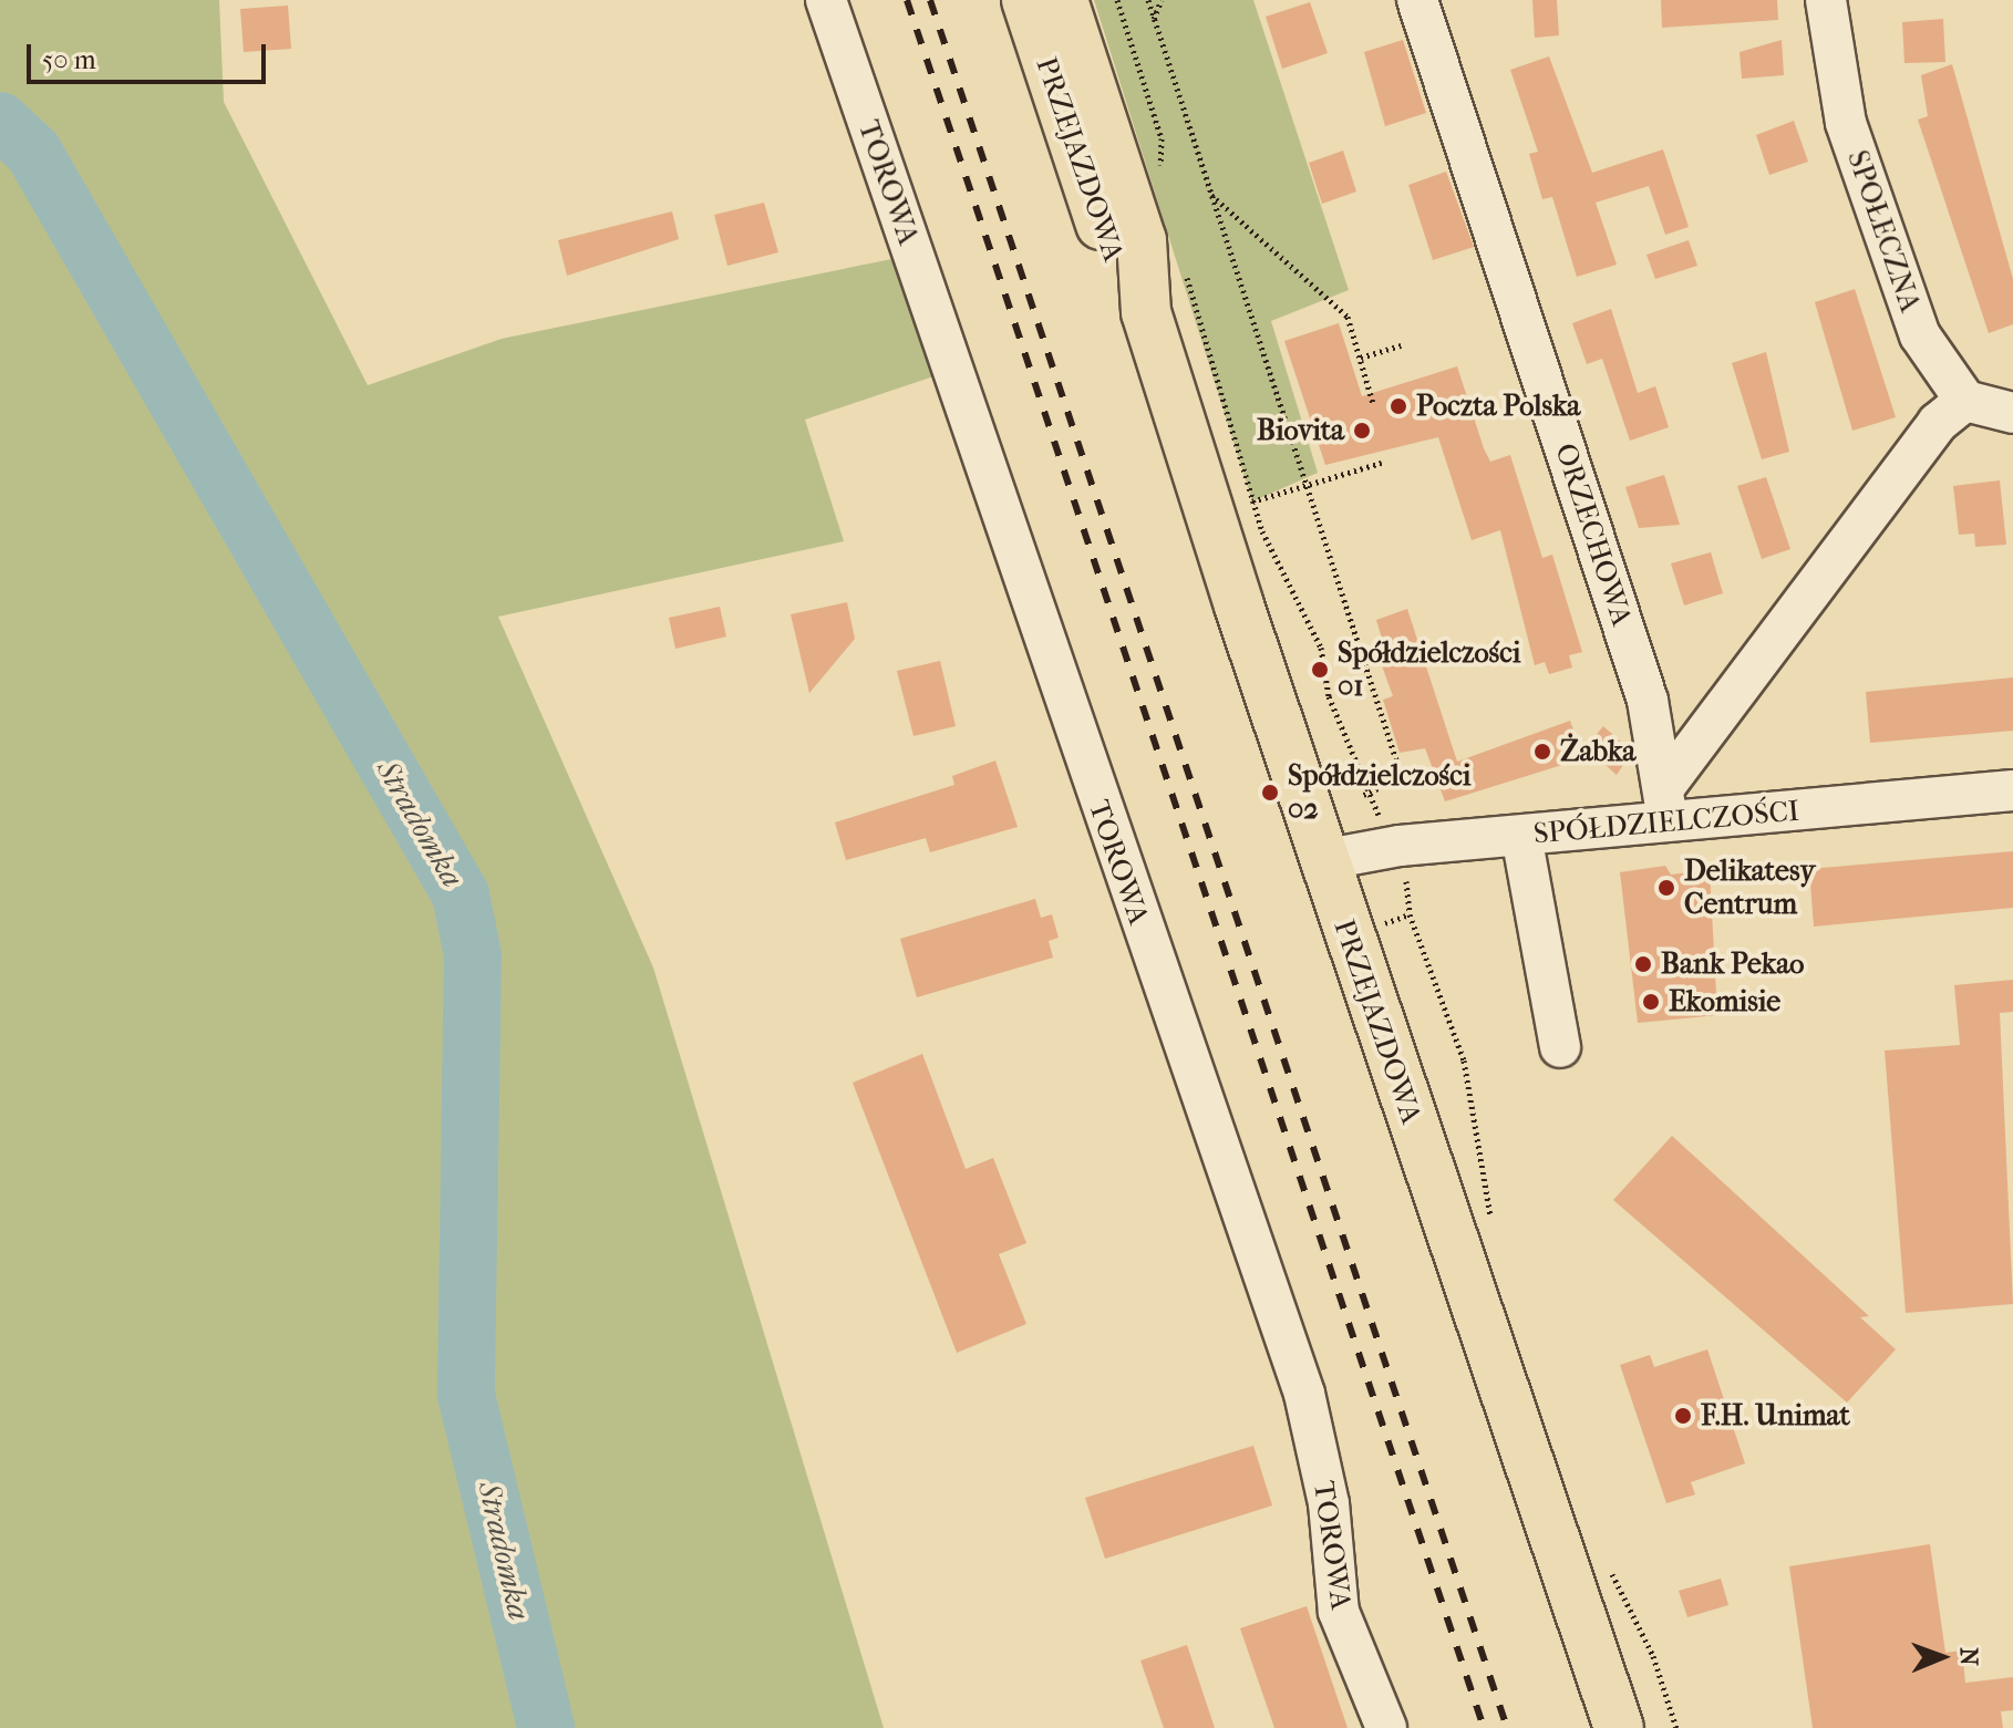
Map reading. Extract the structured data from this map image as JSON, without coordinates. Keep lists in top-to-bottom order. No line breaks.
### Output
{"streets":{"main road":["PRZEJAZDOWA"],"street":["TOROWA","SPOŁECZNA","ORZECHOWA","SPÓŁDZIELCZOŚCI"]},"crossings":[["PRZEJAZDOWA","SPÓŁDZIELCZOŚCI"],["ORZECHOWA","SPÓŁDZIELCZOŚCI"]],"water":["Stradomka"],"places":["Poczta Polska","Biovita","Spółdzielczości 01","Żabka","Spółdzielczości 02","Delikatesy Centrum","Bank Pekao","Ekomisie","F.H. Unimat"],"scale_bar":"50 m","north":"right"}
